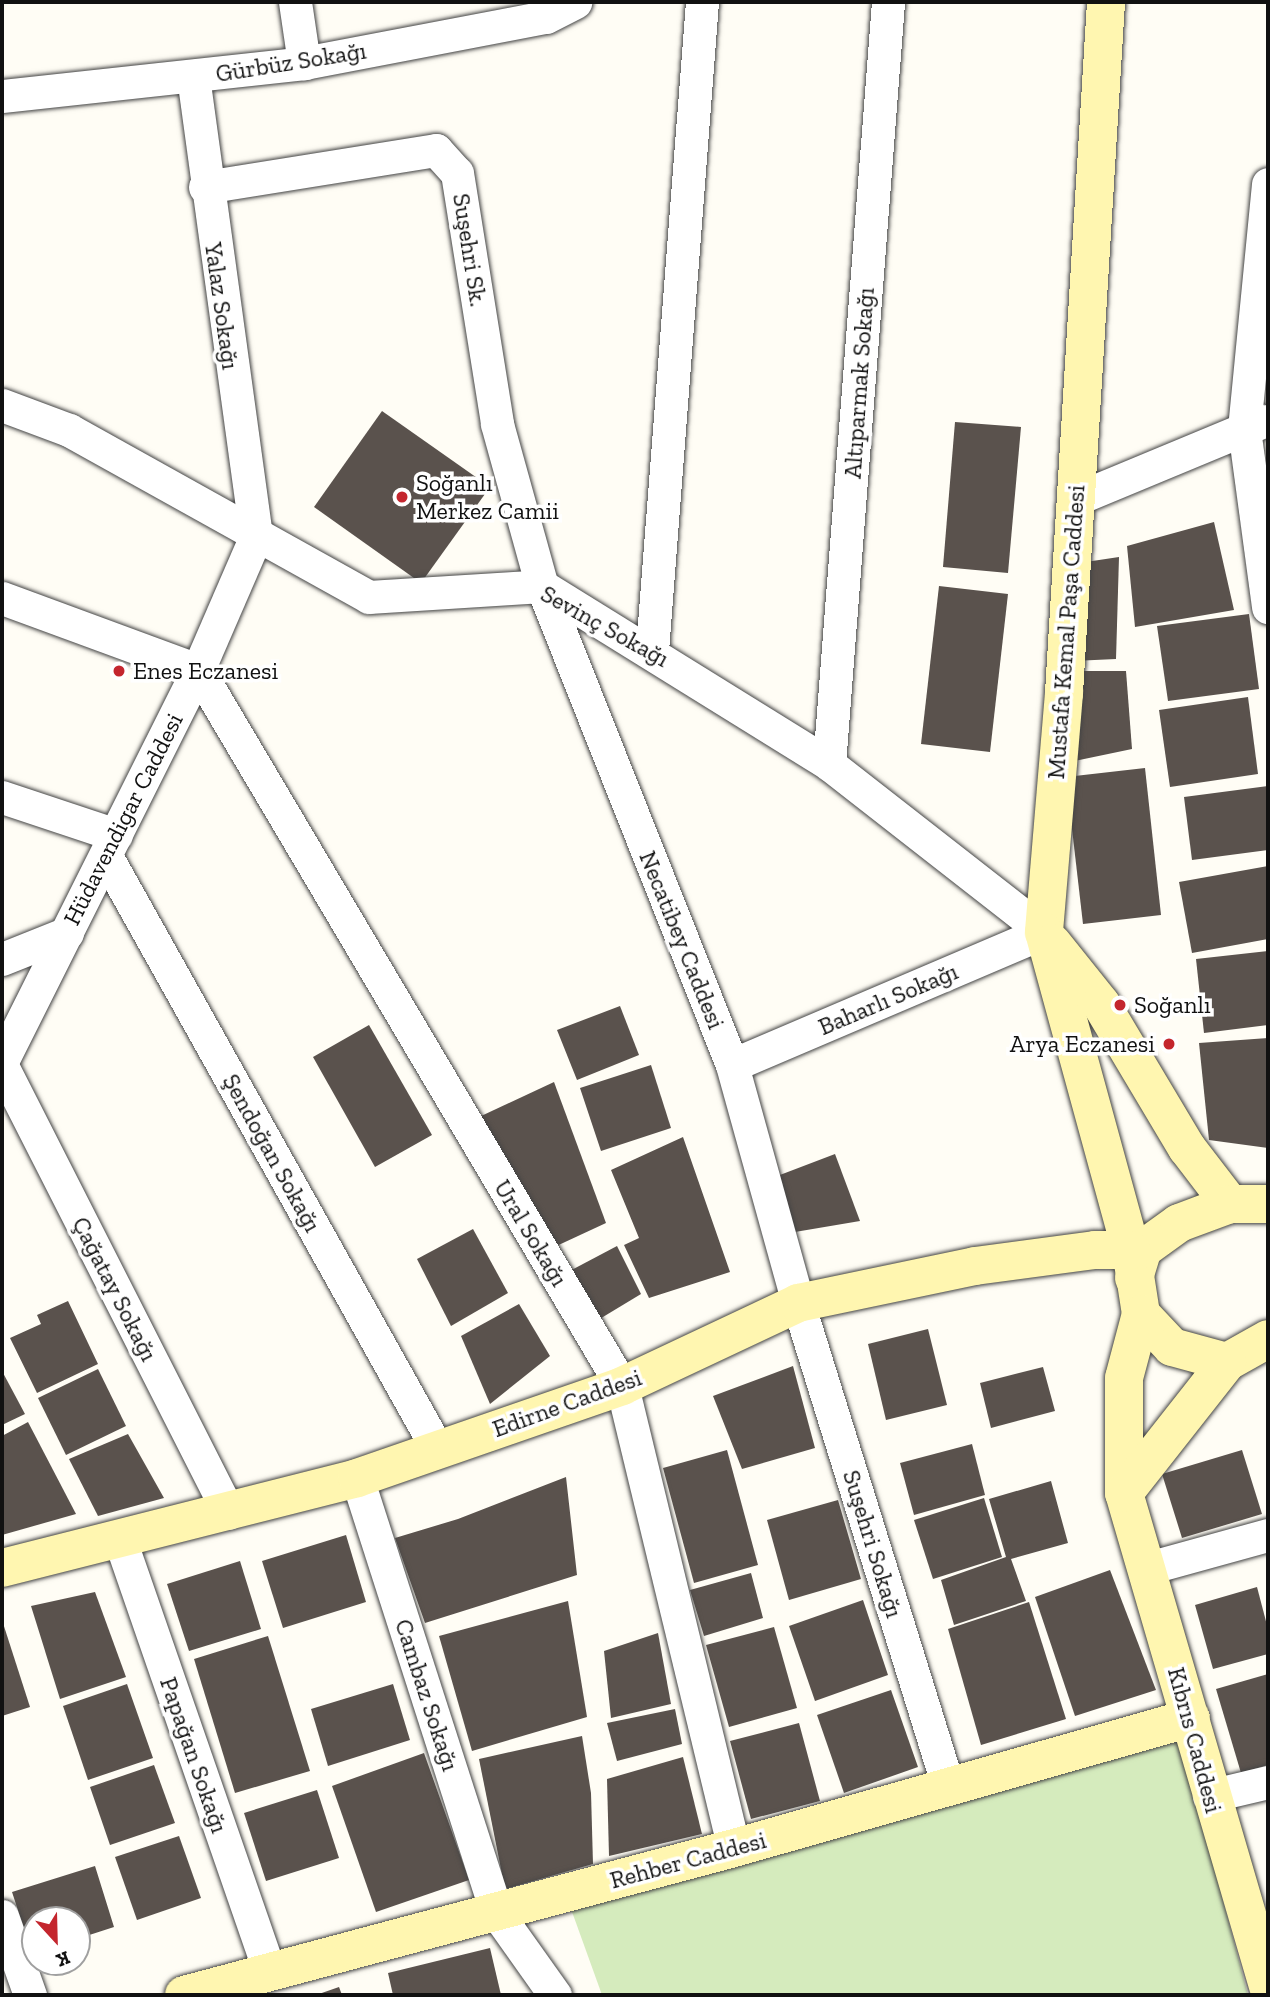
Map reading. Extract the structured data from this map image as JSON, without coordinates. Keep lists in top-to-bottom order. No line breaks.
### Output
{"streets":{"main road":["Mustafa Kemal Paşa Caddesi","Edirne Caddesi","Kıbrıs Caddesi","Rehber Caddesi"],"street":["Gürbüz Sokağı","Suşehri Sk.","Yalaz Sokağı","Altıparmak Sokağı","Sevinç Sokağı","Hüdavendigar Caddesi","Necatibey Caddesi","Baharlı Sokağı","Şendoğan Sokağı","Ural Sokağı","Çağatay Sokağı","Suşehri Sokağı","Cambaz Sokağı","Papağan Sokağı"]},"crossings":[["Gürbüz Sokağı","Yalaz Sokağı"],["Suşehri Sk.","Yalaz Sokağı"],["Suşehri Sk.","Sevinç Sokağı"],["Suşehri Sk.","Necatibey Caddesi"],["Yalaz Sokağı","Sevinç Sokağı"],["Yalaz Sokağı","Hüdavendigar Caddesi"],["Altıparmak Sokağı","Sevinç Sokağı"],["Sevinç Sokağı","Mustafa Kemal Paşa Caddesi"],["Sevinç Sokağı","Hüdavendigar Caddesi"],["Sevinç Sokağı","Necatibey Caddesi"],["Sevinç Sokağı","Baharlı Sokağı"],["Mustafa Kemal Paşa Caddesi","Baharlı Sokağı"],["Mustafa Kemal Paşa Caddesi","Edirne Caddesi"],["Mustafa Kemal Paşa Caddesi","Kıbrıs Caddesi"],["Hüdavendigar Caddesi","Şendoğan Sokağı"],["Hüdavendigar Caddesi","Ural Sokağı"],["Hüdavendigar Caddesi","Çağatay Sokağı"],["Necatibey Caddesi","Baharlı Sokağı"],["Necatibey Caddesi","Edirne Caddesi"],["Necatibey Caddesi","Suşehri Sokağı"],["Şendoğan Sokağı","Edirne Caddesi"],["Ural Sokağı","Edirne Caddesi"],["Ural Sokağı","Rehber Caddesi"],["Çağatay Sokağı","Edirne Caddesi"],["Edirne Caddesi","Suşehri Sokağı"],["Edirne Caddesi","Cambaz Sokağı"],["Edirne Caddesi","Kıbrıs Caddesi"],["Edirne Caddesi","Papağan Sokağı"],["Suşehri Sokağı","Rehber Caddesi"],["Cambaz Sokağı","Rehber Caddesi"],["Kıbrıs Caddesi","Rehber Caddesi"],["Papağan Sokağı","Rehber Caddesi"]],"places":["Soğanlı Merkez Camii","Enes Eczanesi","Soğanlı","Arya Eczanesi"],"north":"bottom"}
